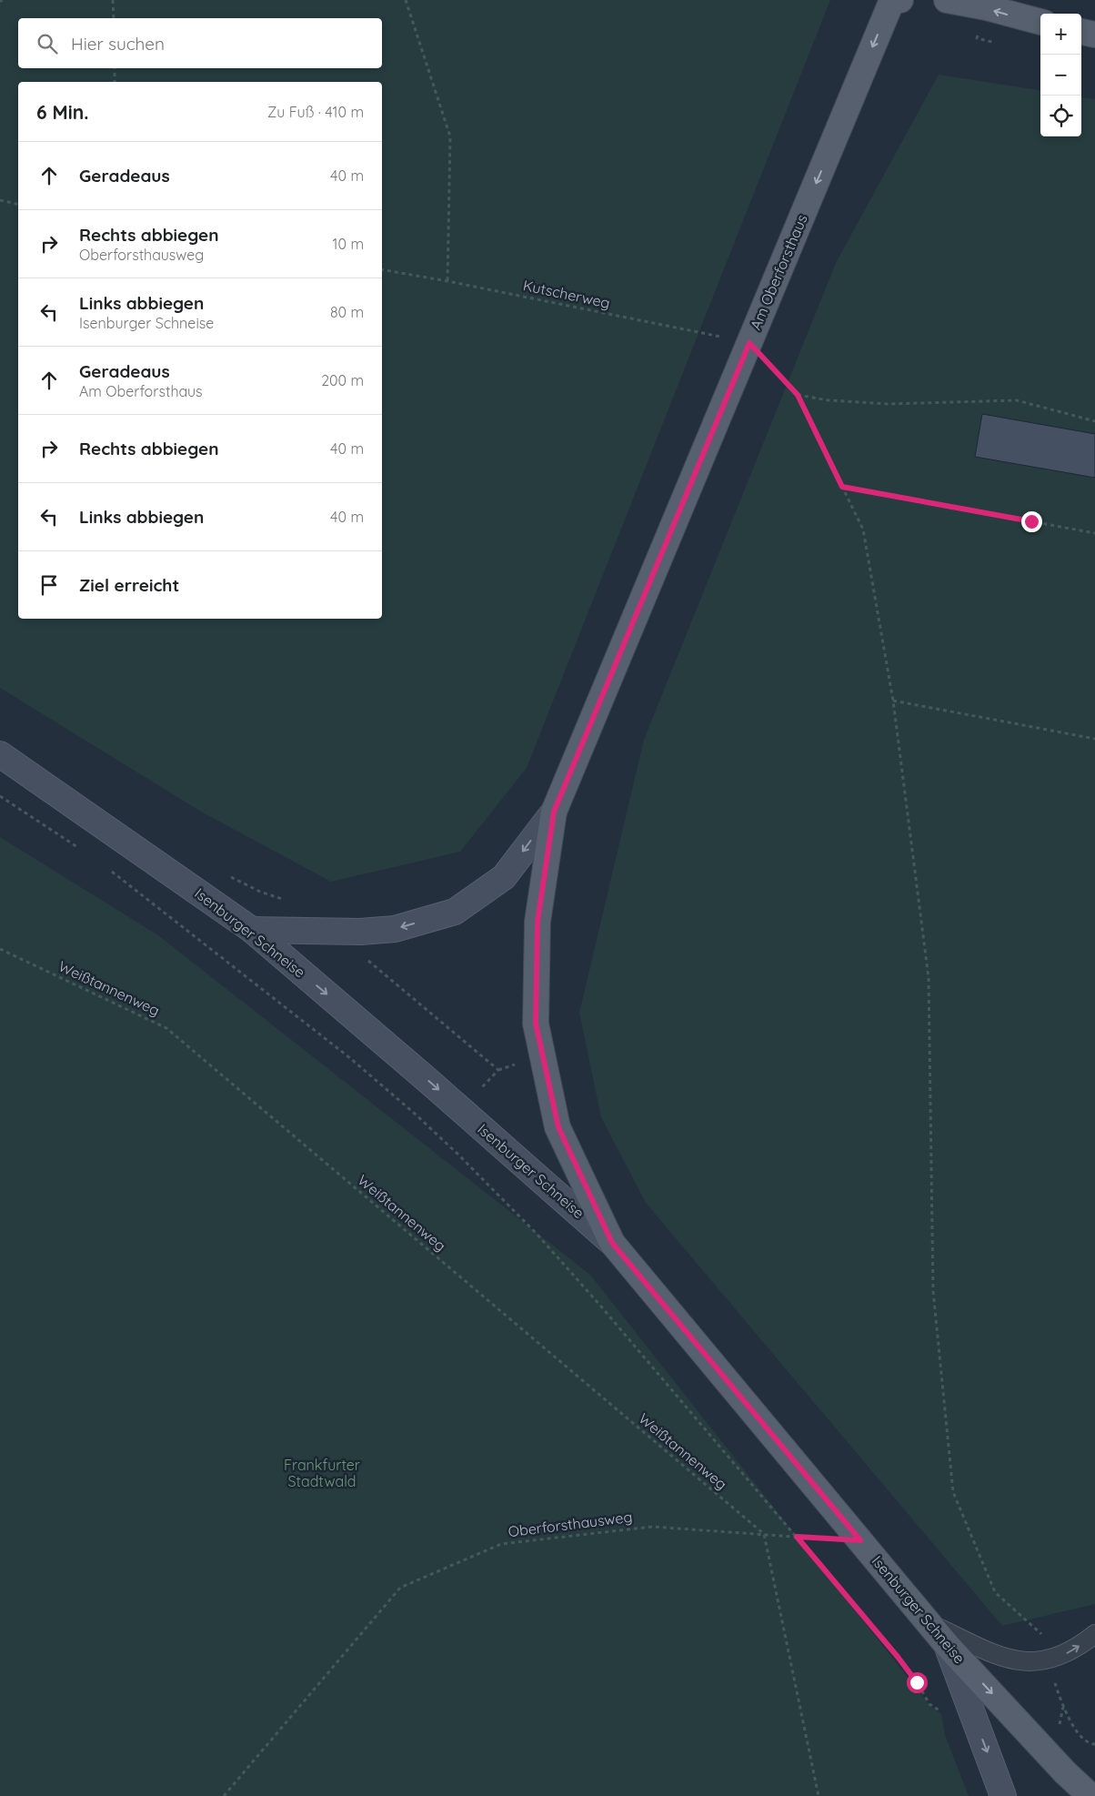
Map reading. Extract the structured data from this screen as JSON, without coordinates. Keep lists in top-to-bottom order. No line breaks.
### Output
{"streets":{"main road":["Am Oberforsthaus","Isenburger Schneise"],"path":["Kutscherweg","Weißtannenweg","Oberforsthausweg"]},"crossings":[["Am Oberforsthaus","Kutscherweg"],["Am Oberforsthaus","Isenburger Schneise"],["Isenburger Schneise","Oberforsthausweg"],["Weißtannenweg","Oberforsthausweg"]],"parks":["Frankfurter Stadtwald"],"page":{"map_buttons":["+","−"],"search":"Hier suchen","heading":["6 Min.","Zu Fuß · 410 m"],"list":[["Geradeaus","40 m"],["Rechts abbiegen","Oberforsthausweg","10 m"],["Links abbiegen","Isenburger Schneise","80 m"],["Geradeaus","Am Oberforsthaus","200 m"],["Rechts abbiegen","40 m"],["Links abbiegen","40 m"],"Ziel erreicht"]}}
